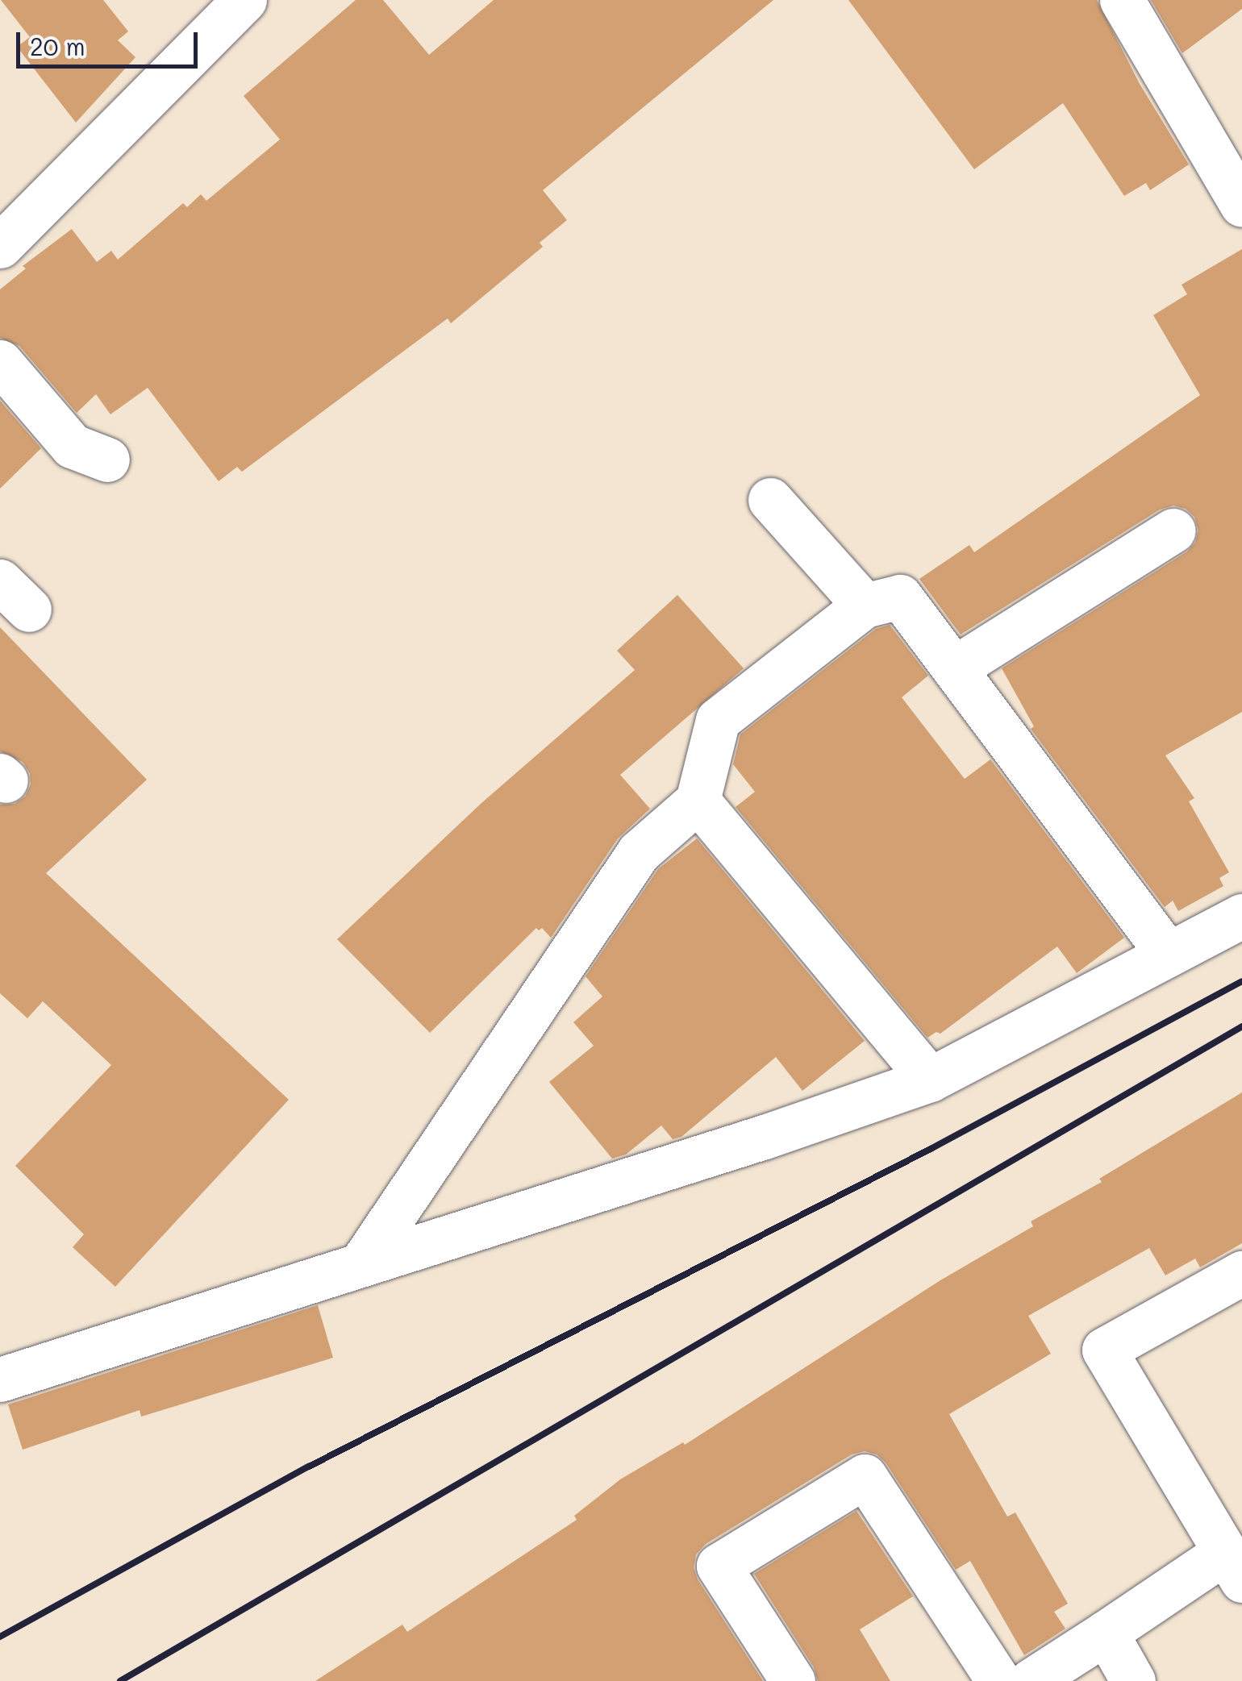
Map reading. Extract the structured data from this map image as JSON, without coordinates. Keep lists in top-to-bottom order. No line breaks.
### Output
{"scale_bar":"20 m"}
